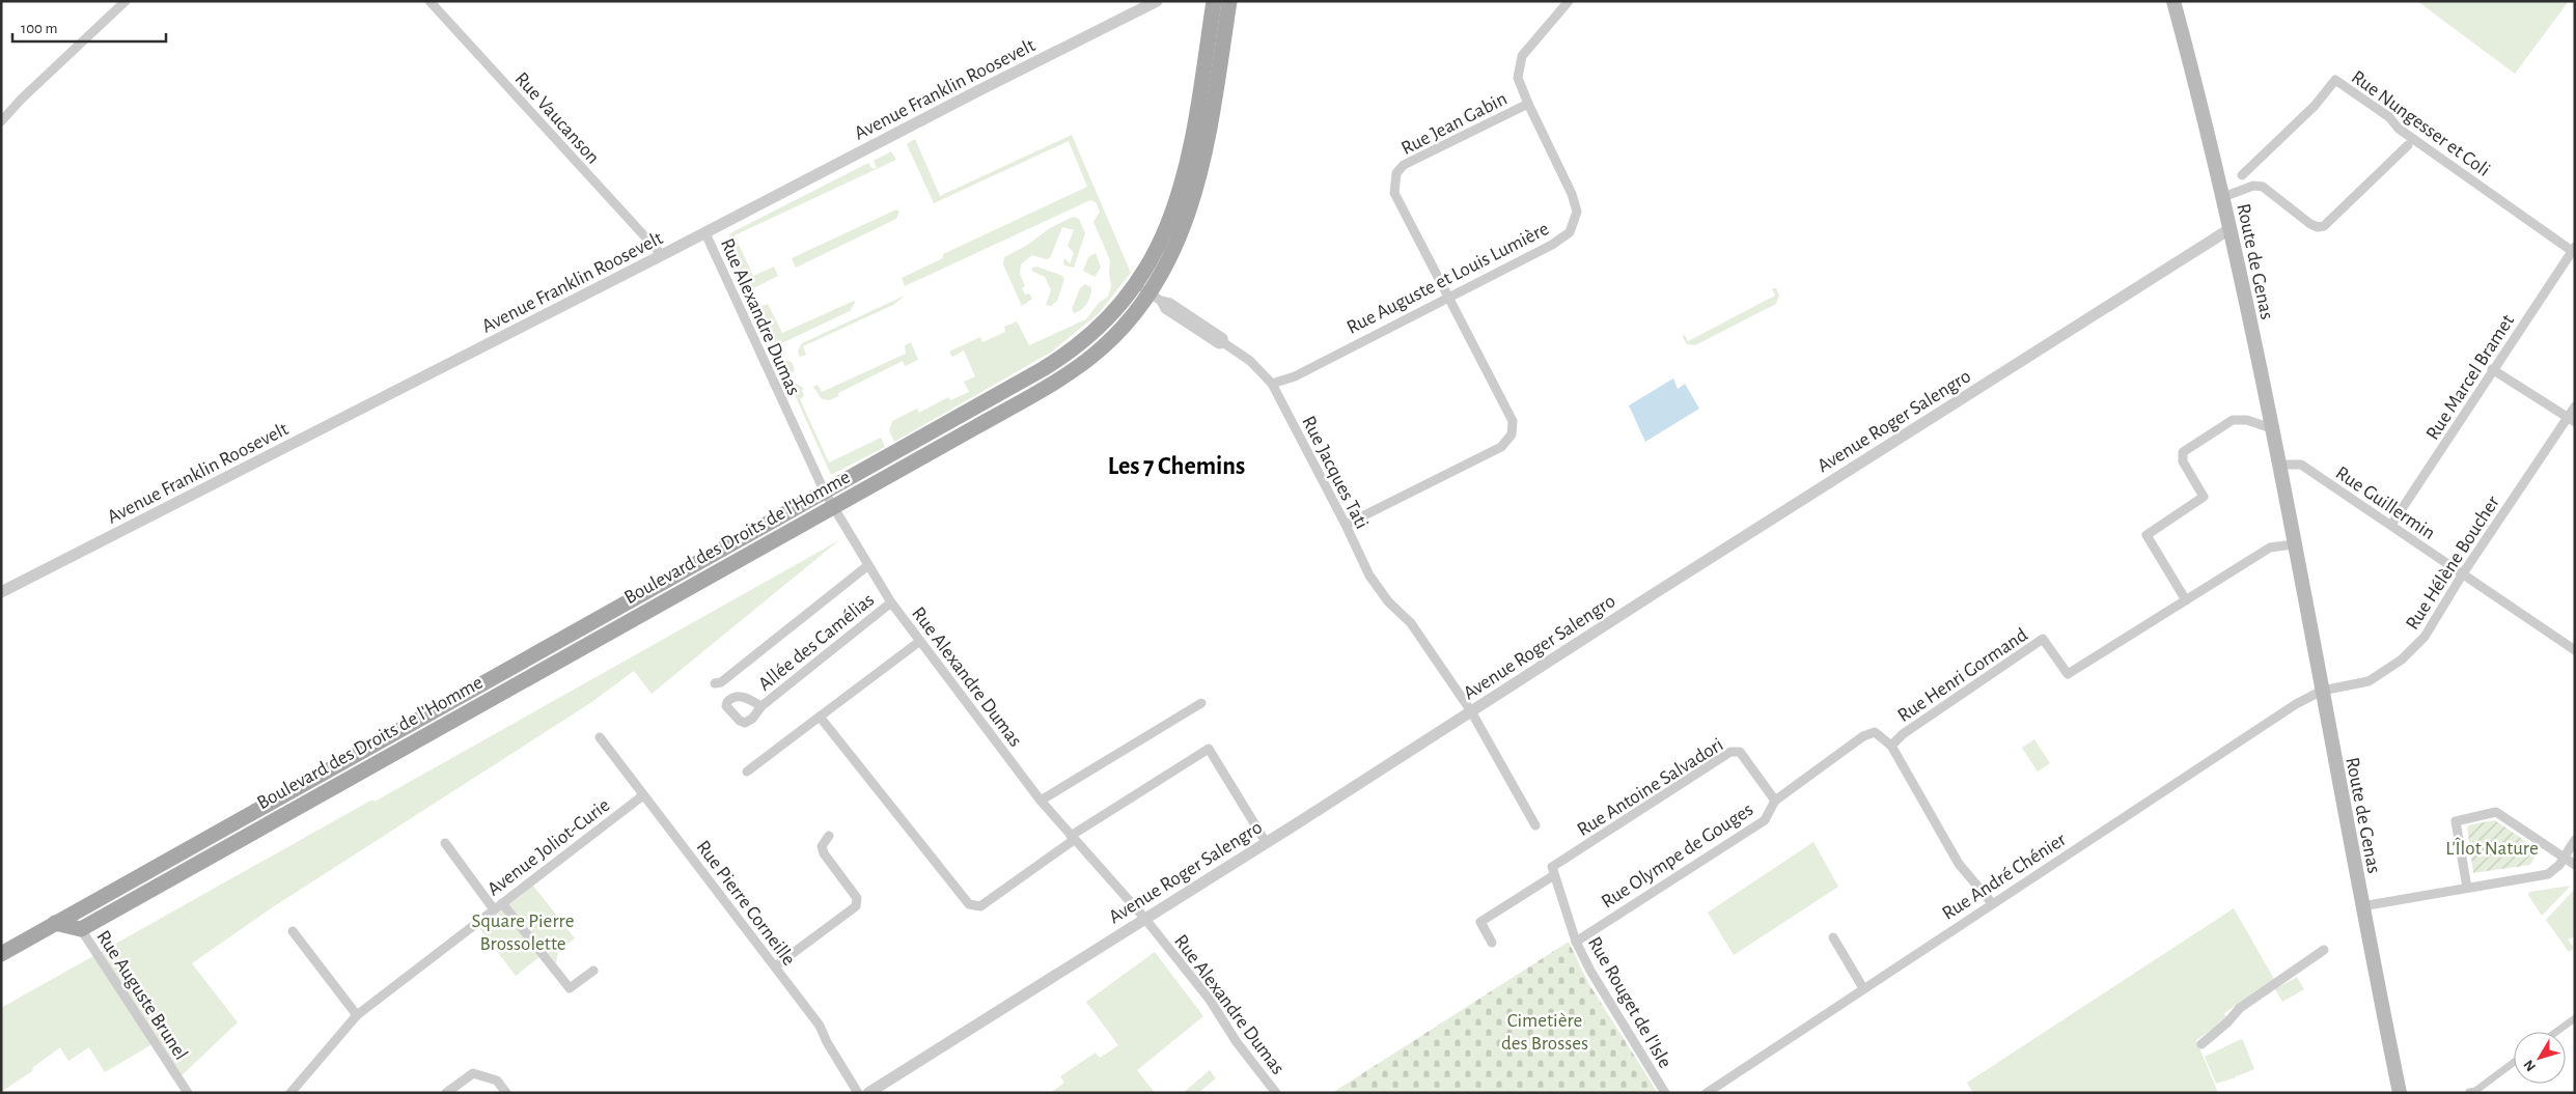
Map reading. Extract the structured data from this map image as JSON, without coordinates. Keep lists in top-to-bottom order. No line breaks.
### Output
{"streets":{"main road":["Route de Genas","Boulevard des Droits de l'Homme"],"street":["Avenue Franklin Roosevelt","Rue Vaucanson","Rue Jean Gabin","Rue Nungesser et Coli","Rue Auguste et Louis Lumière","Rue Alexandre Dumas","Rue Marcel Bramet","Avenue Roger Salengro","Rue Jacques Tati","Rue Guillermin","Rue Hélène Boucher","Allée des Camélias","Rue Henri Gormand","Rue Antoine Salvadori","Avenue Joliot-Curie","Rue Olympe de Gouges","Rue André Chénier","Rue Pierre Corneille","Rue Auguste Brunel","Rue Rouget de l'Isle"]},"crossings":[["Avenue Franklin Roosevelt","Rue Vaucanson"],["Avenue Franklin Roosevelt","Rue Alexandre Dumas"],["Rue Jean Gabin","Rue Auguste et Louis Lumière"],["Rue Nungesser et Coli","Route de Genas"],["Rue Nungesser et Coli","Rue Marcel Bramet"],["Route de Genas","Avenue Roger Salengro"],["Route de Genas","Rue Guillermin"],["Route de Genas","Rue Hélène Boucher"],["Route de Genas","Rue André Chénier"],["Rue Auguste et Louis Lumière","Rue Jacques Tati"],["Rue Alexandre Dumas","Avenue Roger Salengro"],["Rue Alexandre Dumas","Boulevard des Droits de l'Homme"],["Rue Alexandre Dumas","Allée des Camélias"],["Rue Marcel Bramet","Rue Guillermin"],["Avenue Roger Salengro","Rue Jacques Tati"],["Rue Jacques Tati","Boulevard des Droits de l'Homme"],["Rue Guillermin","Rue Hélène Boucher"],["Boulevard des Droits de l'Homme","Rue Auguste Brunel"],["Rue Hélène Boucher","Rue André Chénier"],["Rue Henri Gormand","Rue Olympe de Gouges"],["Rue Henri Gormand","Rue André Chénier"],["Rue Antoine Salvadori","Rue Olympe de Gouges"],["Rue Antoine Salvadori","Rue Rouget de l'Isle"],["Avenue Joliot-Curie","Rue Pierre Corneille"],["Rue Olympe de Gouges","Rue Rouget de l'Isle"]],"districts":["Les 7 Chemins"],"parks":["L'Îlot Nature","Square Pierre Brossolette","Cimetière des Brosses"],"scale_bar":"100 m","north":"bottom left"}
